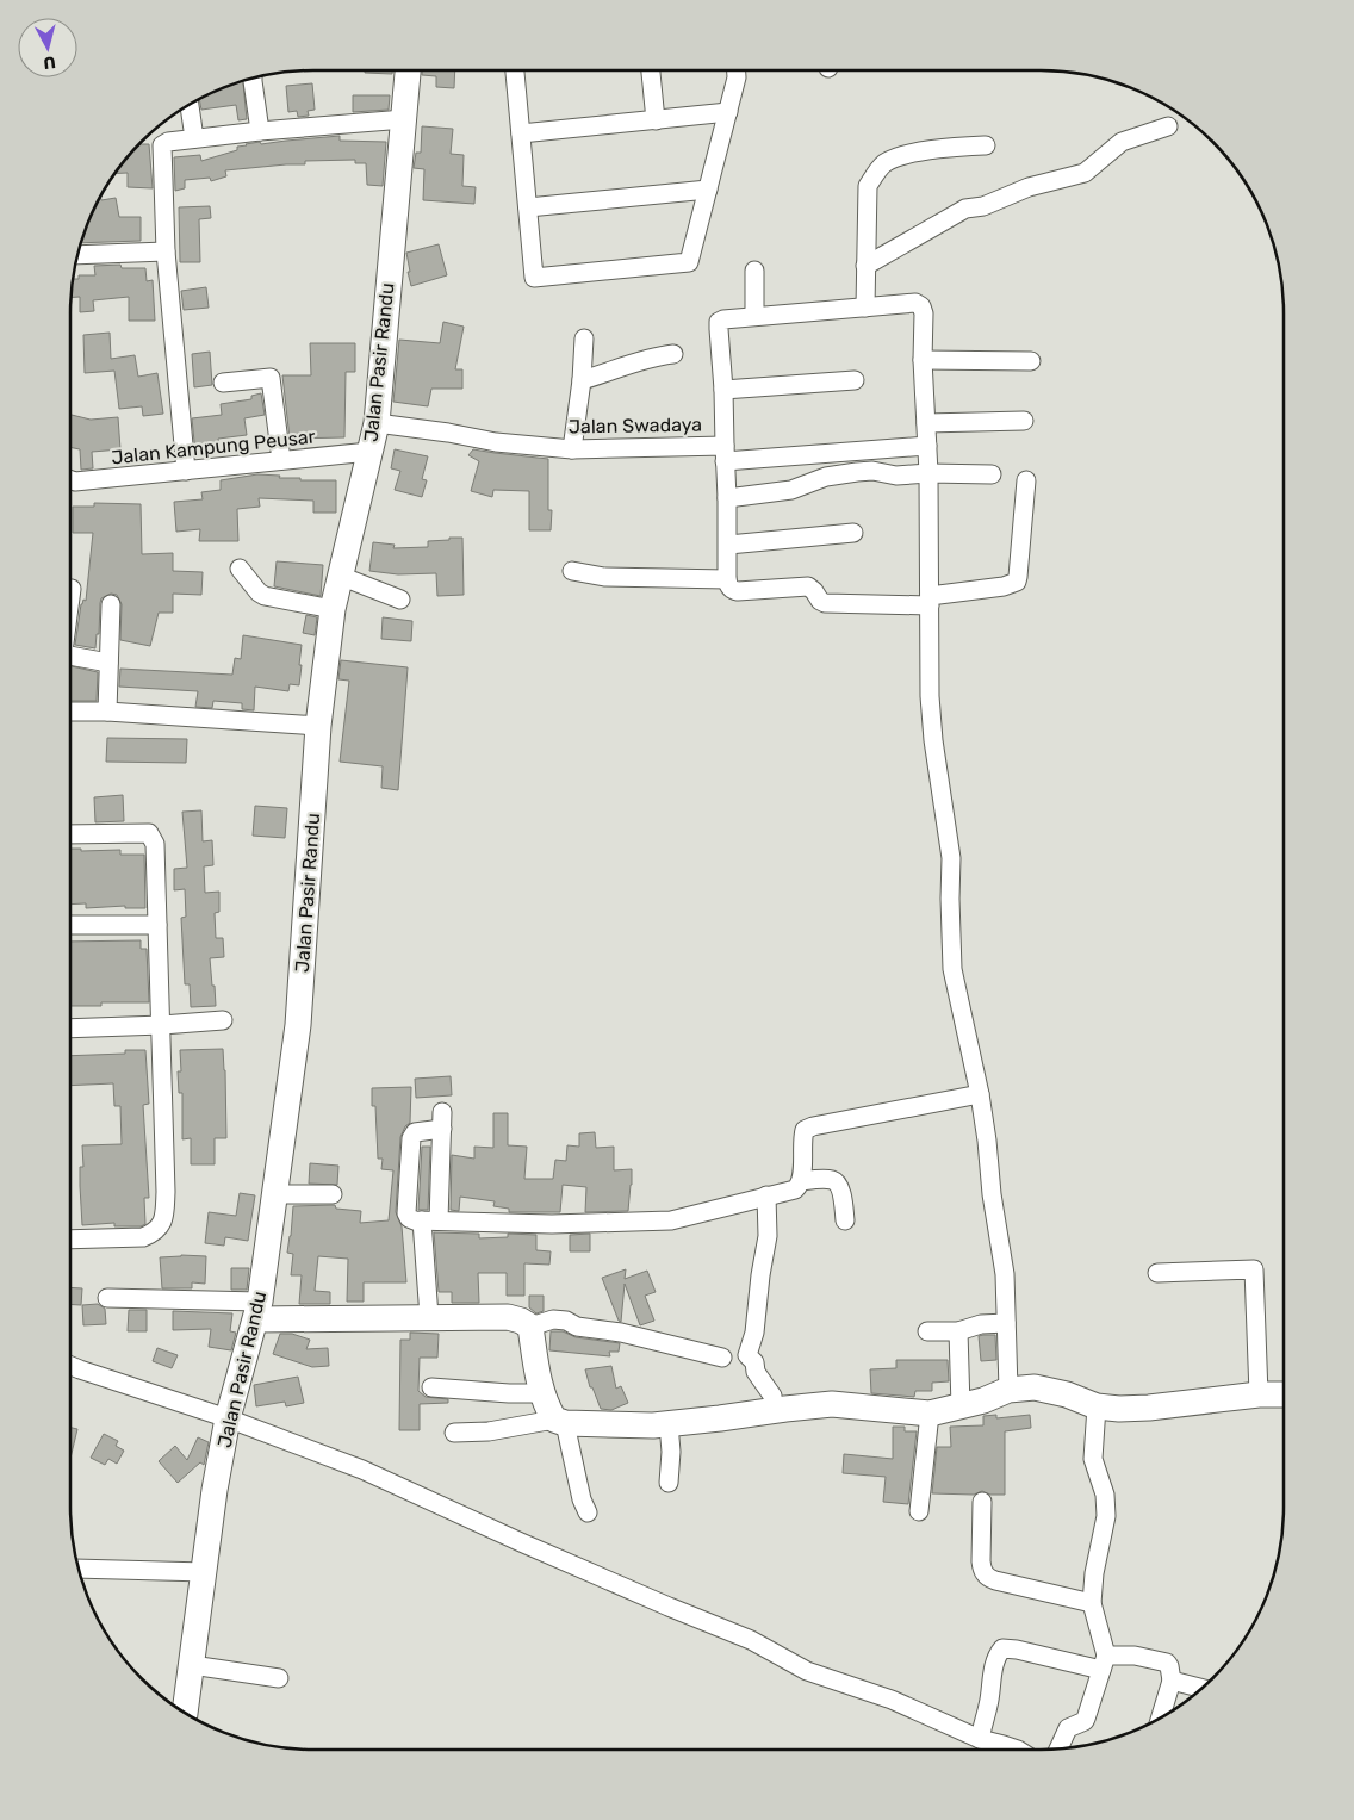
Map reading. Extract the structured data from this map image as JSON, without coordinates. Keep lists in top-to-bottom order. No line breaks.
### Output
{"streets":{"main road":["Jalan Pasir Randu"],"street":["Jalan Swadaya","Jalan Kampung Peusar"]},"crossings":[["Jalan Pasir Randu","Jalan Swadaya"],["Jalan Pasir Randu","Jalan Kampung Peusar"]],"north":"bottom"}
